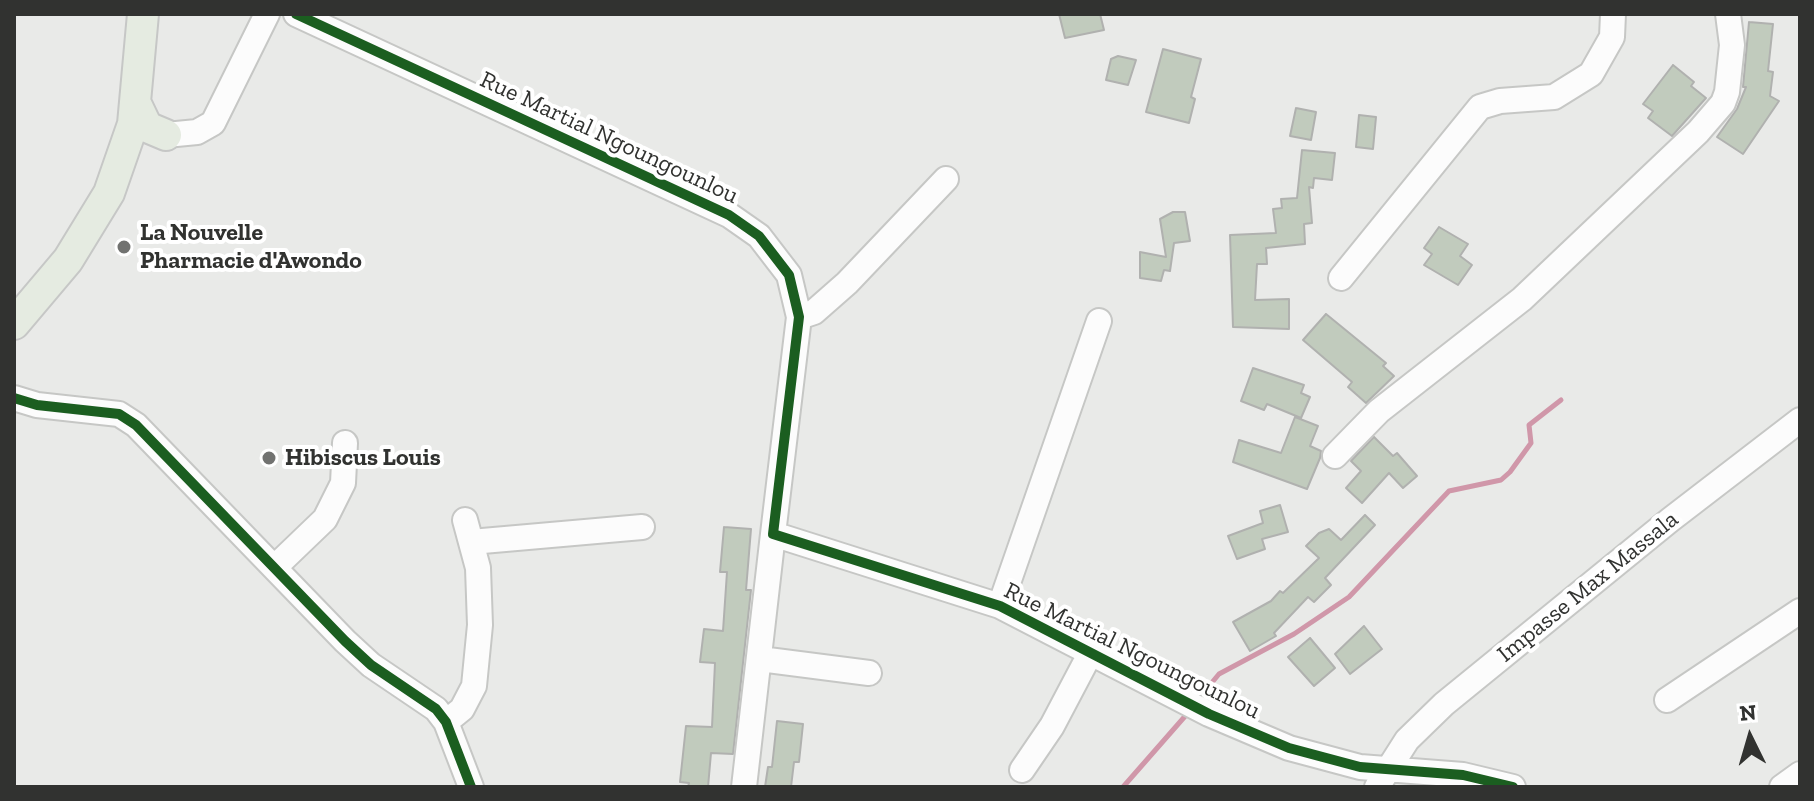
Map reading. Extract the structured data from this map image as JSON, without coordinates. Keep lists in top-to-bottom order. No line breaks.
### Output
{"streets":{"street":["Rue Martial Ngoungounlou","Impasse Max Massala"]},"crossings":[["Rue Martial Ngoungounlou","Impasse Max Massala"]],"places":["La Nouvelle Pharmacie d'Awondo","Hibiscus Louis"],"north":"top"}
